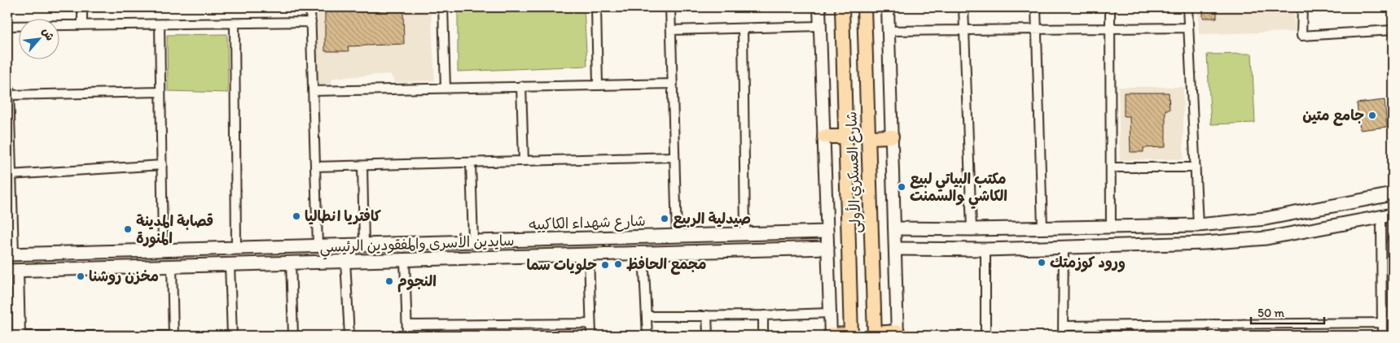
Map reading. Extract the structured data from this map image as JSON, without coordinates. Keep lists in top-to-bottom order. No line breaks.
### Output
{"streets":{"main road":["شارع العسكري الأولى","شارع شهداء الكاكييه","سايدين الأسرى والمفقودين الرئيسي"]},"places":["جامع متين","مكتب البياتي لبيع الكاشي والسمنت","كافتريا انطاليا","صيدلية الربيع","قصابة المدينة المنورة","ورود كوزمتك","مجمع الحافظ","حلويات سما","مخزن روشنا","النجوم"],"scale_bar":"50 m","north":"top right"}
